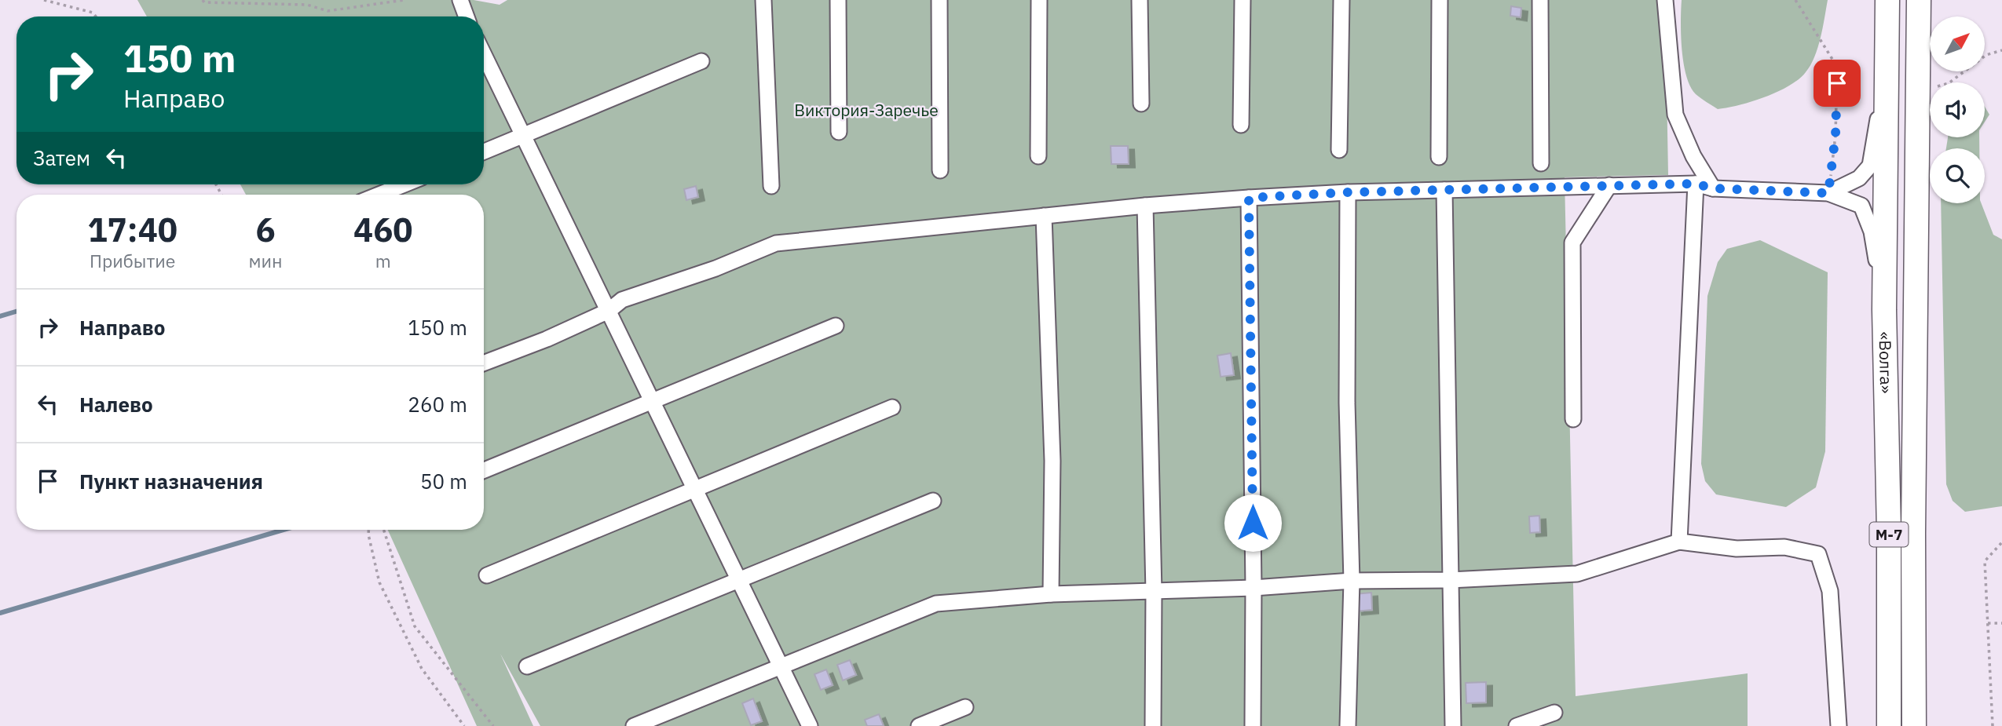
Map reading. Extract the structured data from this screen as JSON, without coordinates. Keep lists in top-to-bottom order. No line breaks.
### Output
{"streets":{"highway":["«Волга»","М-7"]},"parks":["Виктория-Заречье"],"north":"top right","page":{"turn":["150 m","Направо"],"then":"Затем","eta":["17:40","Прибытие","6","мин","460","m"],"list":[{"name":"Направо","value":"150 m"},{"name":"Налево","value":"260 m"},{"name":"Пункт назначения","value":"50 m"}]}}
